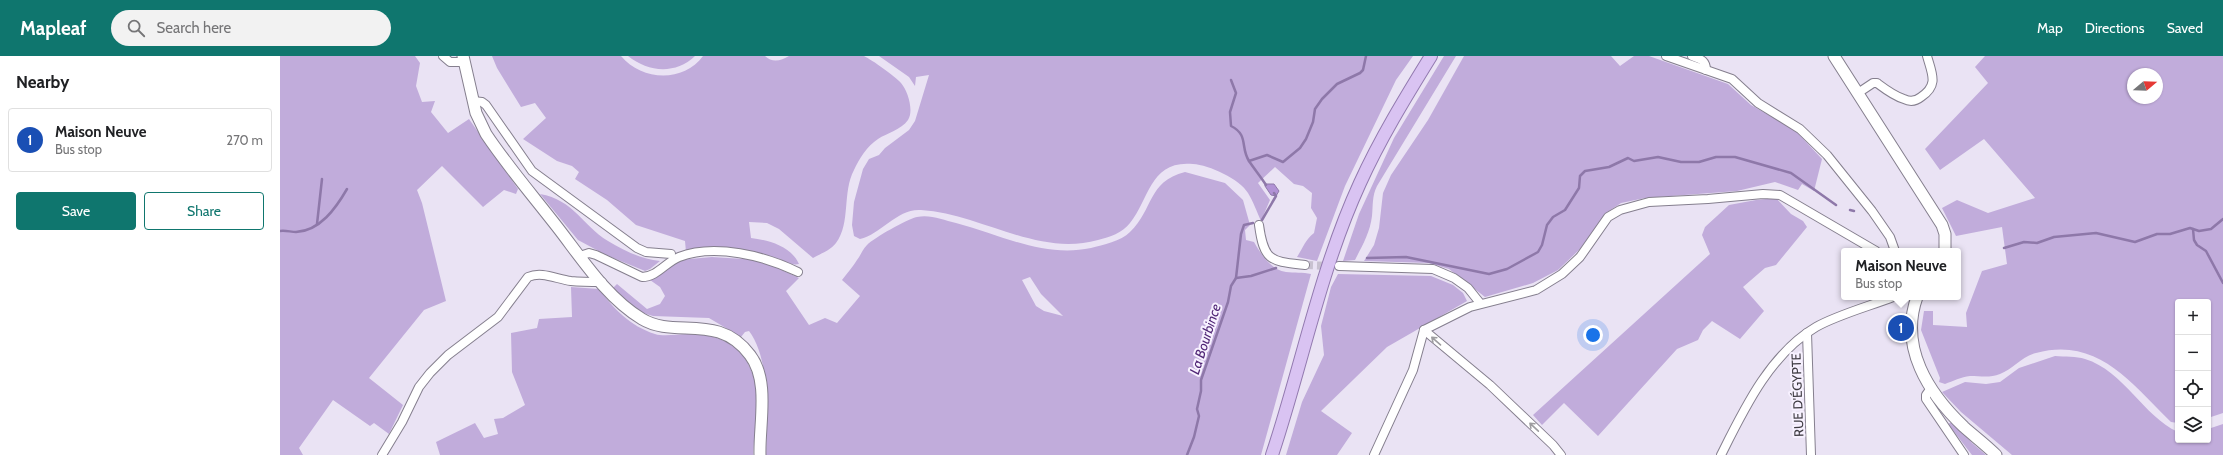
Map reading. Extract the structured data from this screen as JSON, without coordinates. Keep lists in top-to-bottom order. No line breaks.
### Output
{"streets":{"street":["RUE D'ÉGYPTE"]},"water":["La Bourbince"],"north":"right","page":{"header":"Mapleaf","search":"Search here","nav":["Map","Directions","Saved"],"heading":"Nearby","list":[{"mark":"1","name":"Maison Neuve","note":"Bus stop","value":"270 m"}],"buttons":["Save","Share"],"popup":["Maison Neuve","Bus stop"],"map_buttons":["+","−"],"pins":"1"}}
